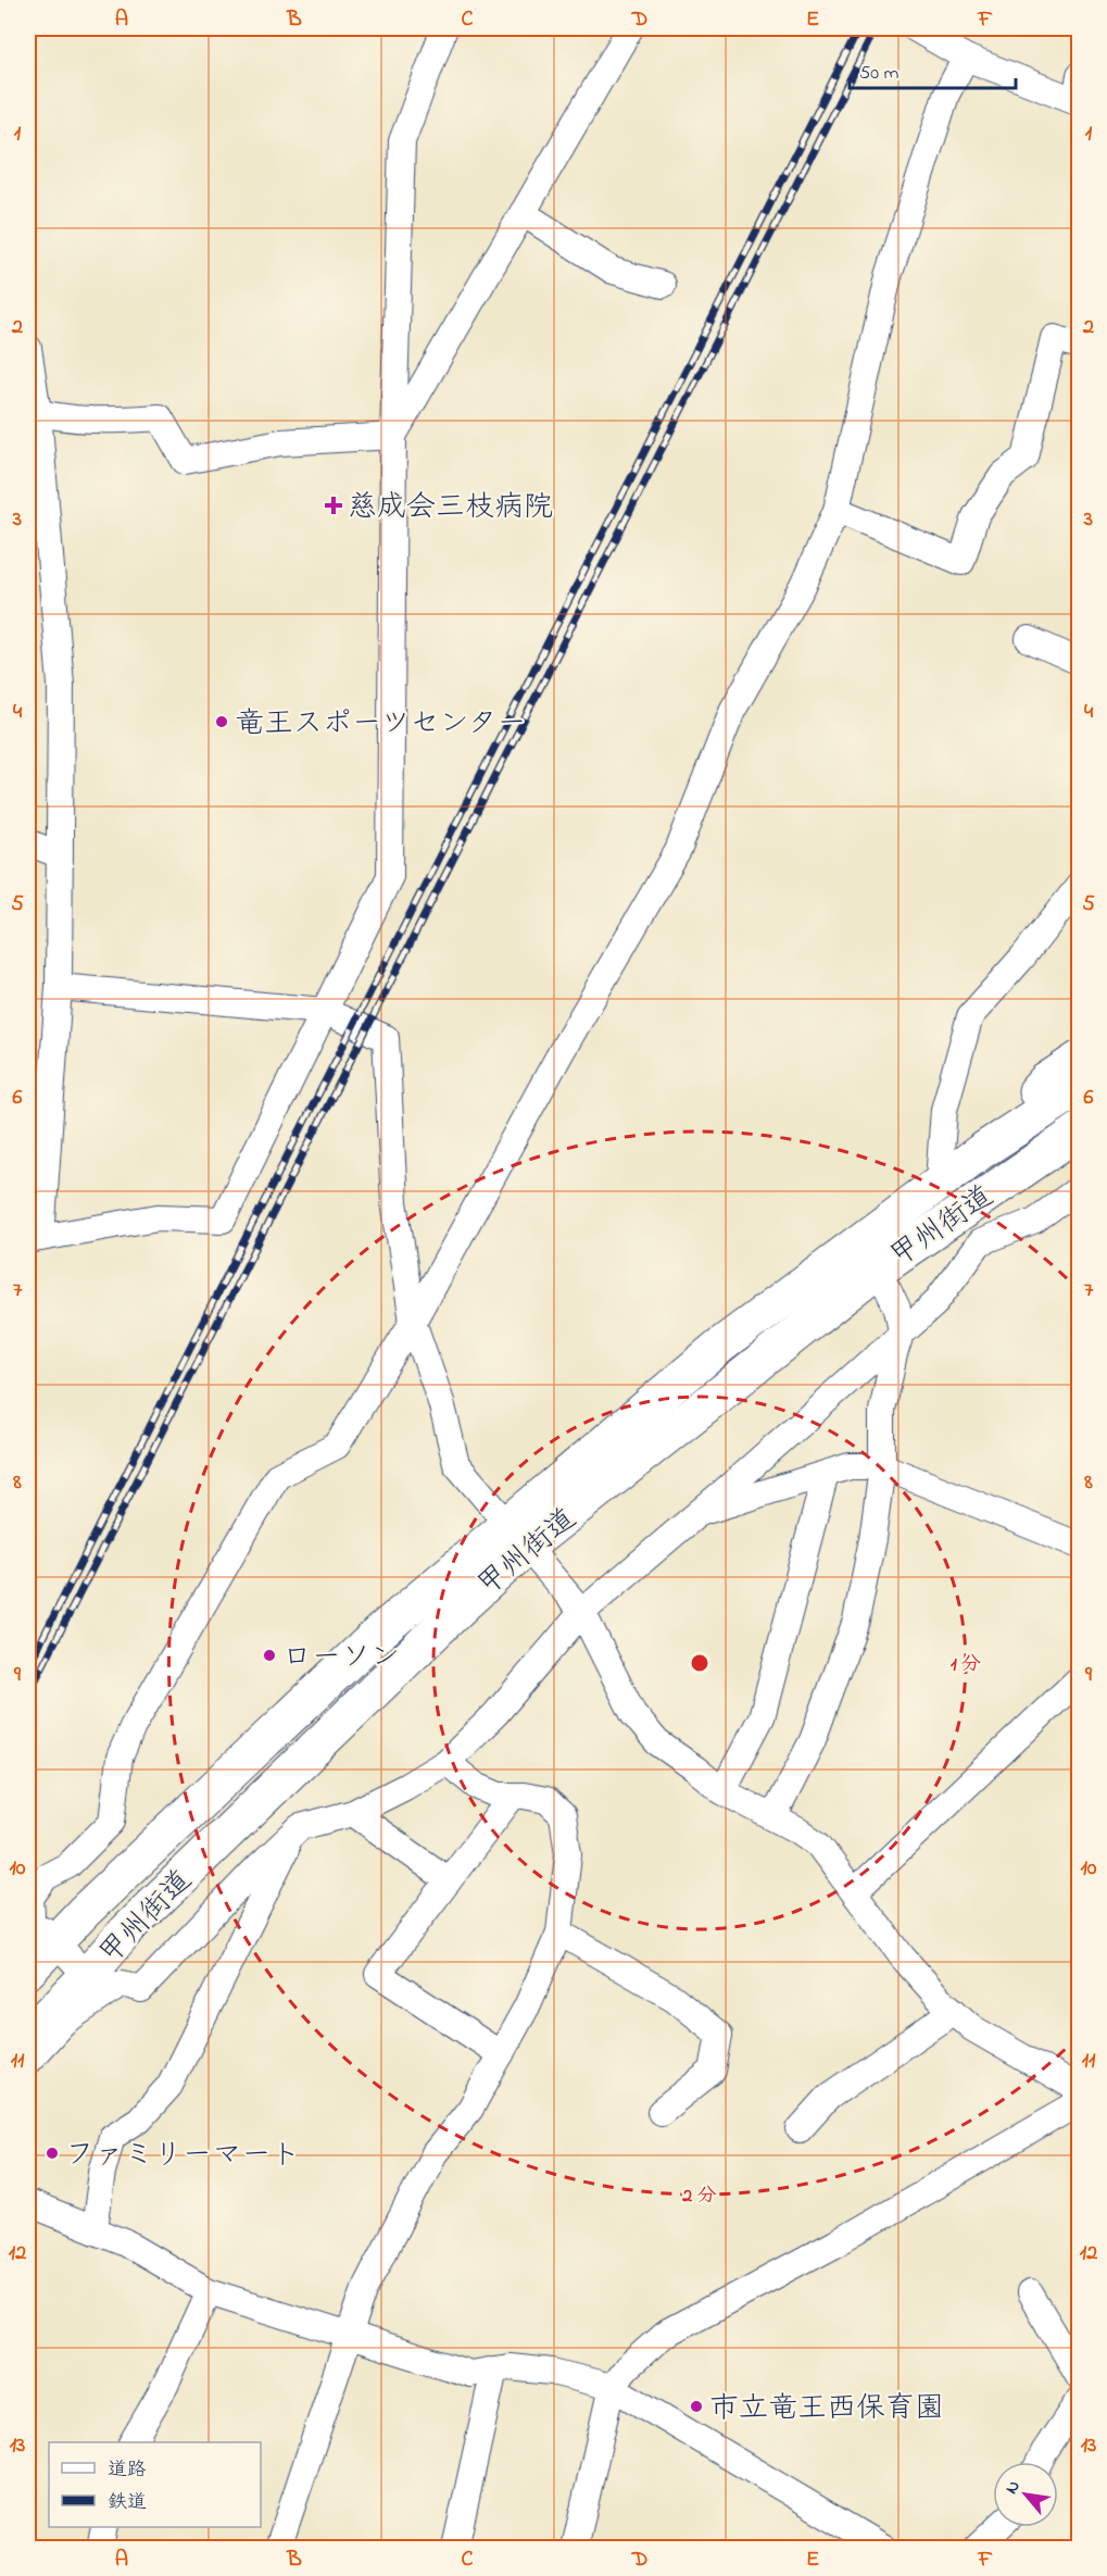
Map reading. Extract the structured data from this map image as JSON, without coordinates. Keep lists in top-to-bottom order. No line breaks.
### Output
{"streets":{"highway":["甲州街道"]},"places":{"health":["慈成会三枝病院"],"other":["竜王スポーツセンター","ローソン","ファミリーマート","市立竜王西保育園"]},"legend":["道路","鉄道"],"scale_bar":"50 m","north":"top left","grid":{"columns":["A","B","C","D","E","F"],"rows":["1","2","3","4","5","6","7","8","9","10","11","12","13"]},"rings":["1 分","2 分"]}
